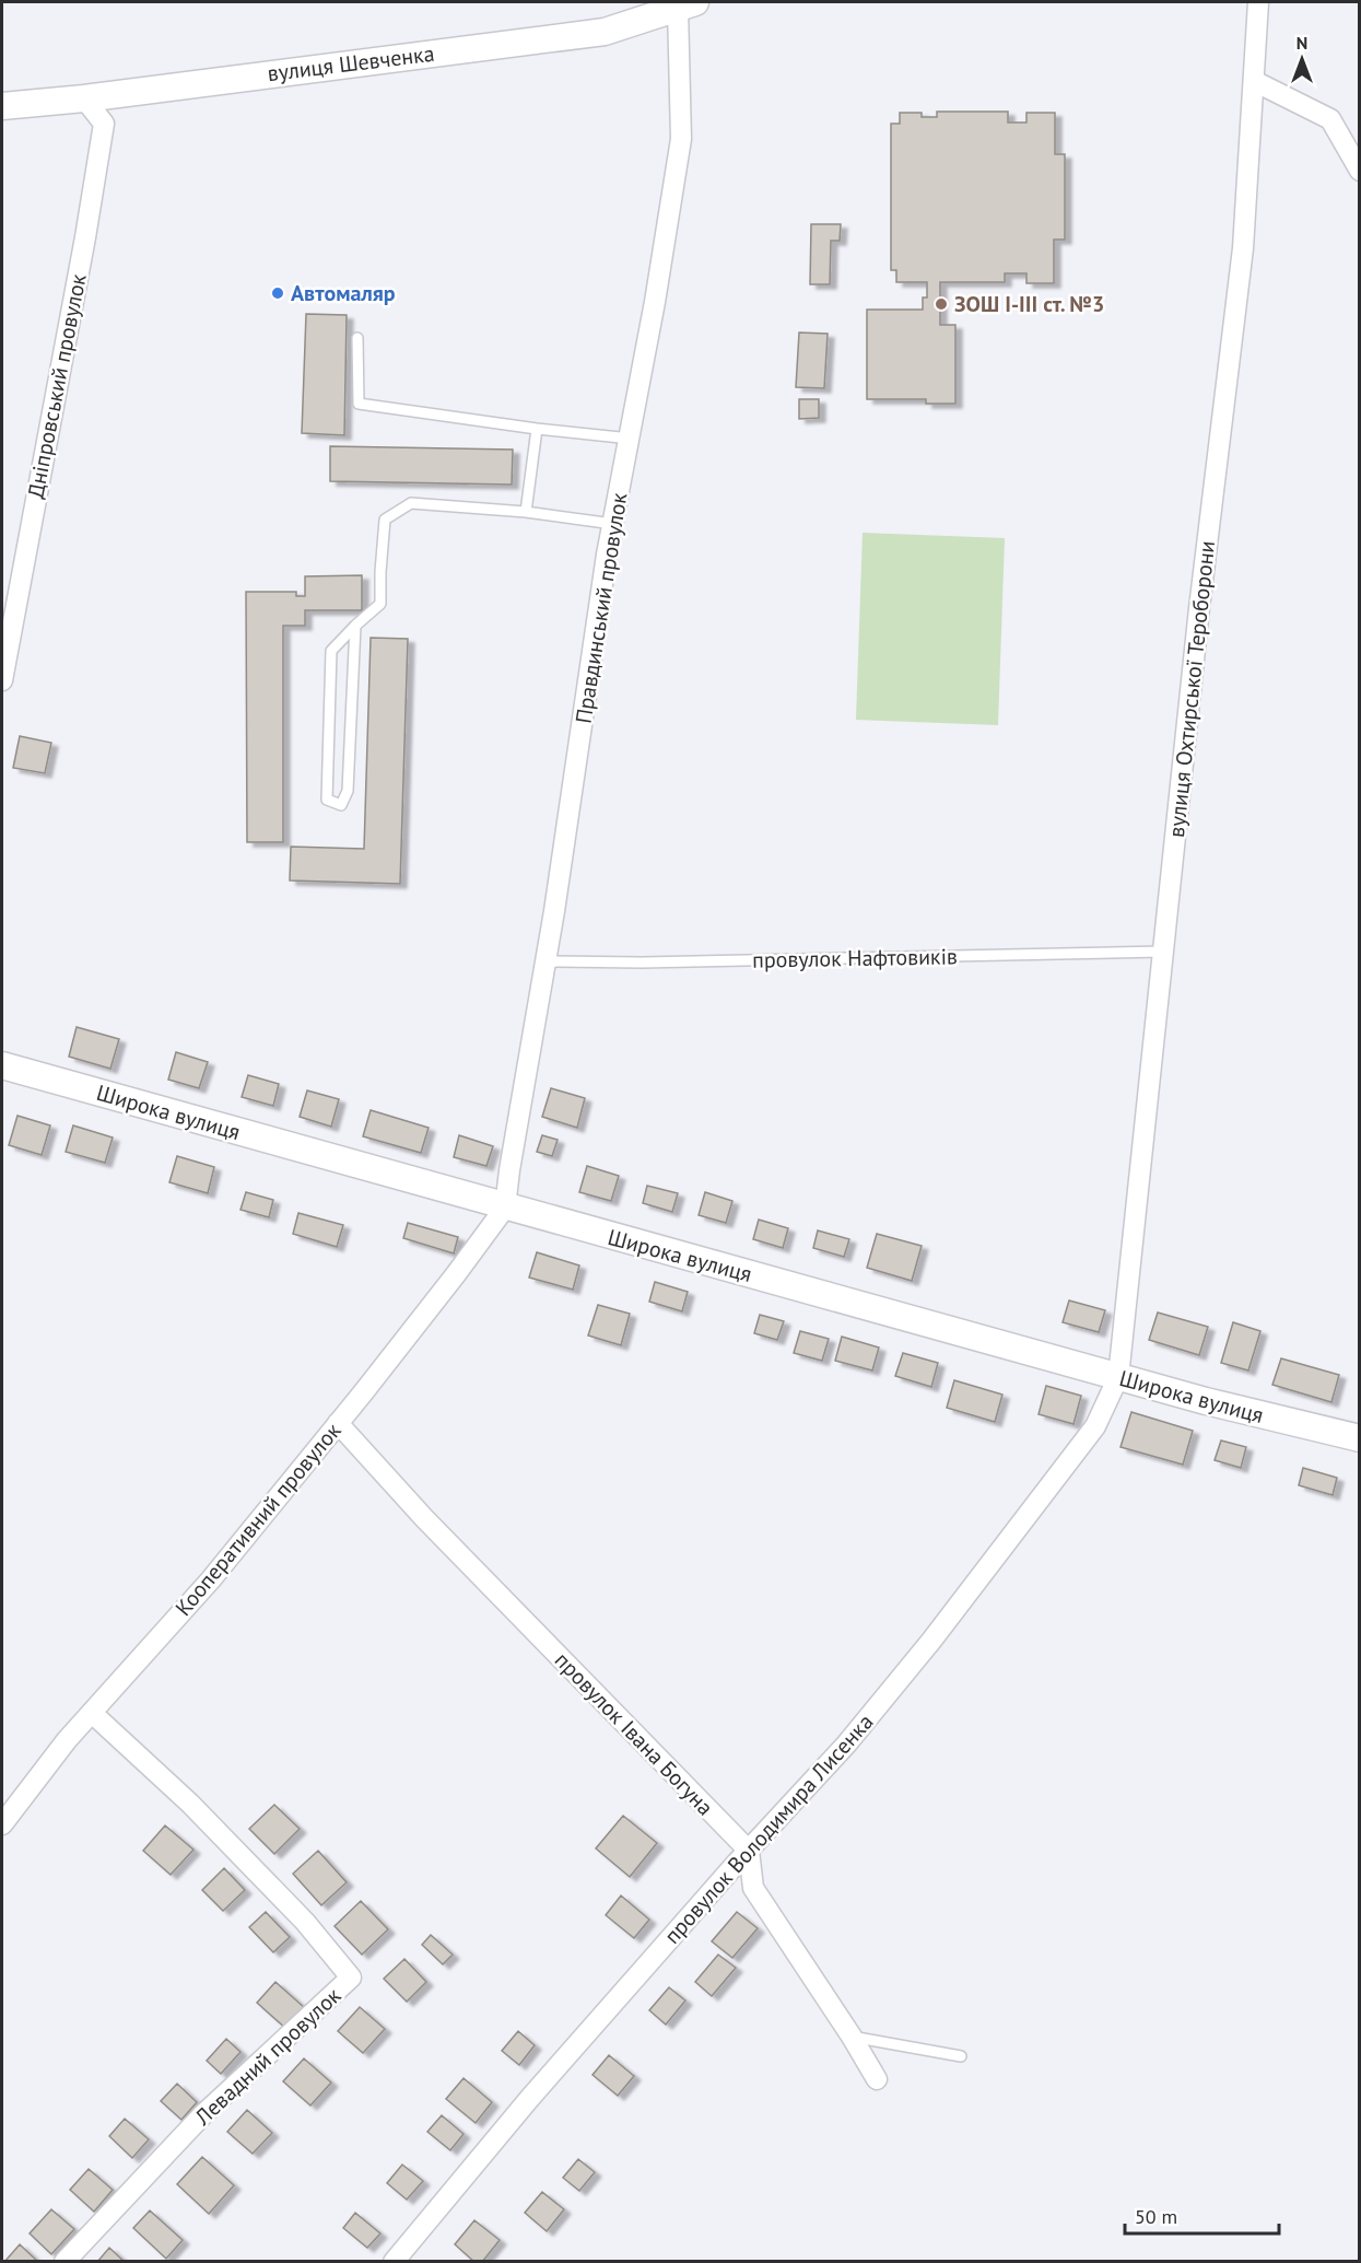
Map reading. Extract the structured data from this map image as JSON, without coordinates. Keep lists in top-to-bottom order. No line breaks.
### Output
{"streets":{"street":["вулиця Шевченка","Дніпровський провулок","Правдинський провулок","вулиця Охтирської Тероборони","Широка вулиця","Кооперативний провулок","провулок Івана Богуна","провулок Володимира Лисенка","Левадний провулок"],"lane":["провулок Нафтовиків"]},"crossings":[["вулиця Шевченка","Дніпровський провулок"],["вулиця Шевченка","Правдинський провулок"],["Правдинський провулок","провулок Нафтовиків"],["Правдинський провулок","Широка вулиця"],["Правдинський провулок","Кооперативний провулок"],["вулиця Охтирської Тероборони","провулок Нафтовиків"],["вулиця Охтирської Тероборони","Широка вулиця"],["вулиця Охтирської Тероборони","провулок Володимира Лисенка"],["Широка вулиця","Кооперативний провулок"],["Широка вулиця","провулок Володимира Лисенка"],["Кооперативний провулок","провулок Івана Богуна"],["Кооперативний провулок","Левадний провулок"],["провулок Івана Богуна","провулок Володимира Лисенка"]],"places":["Автомаляр","ЗОШ І-ІІІ ст. №3"],"scale_bar":"50 m","north":"top"}
